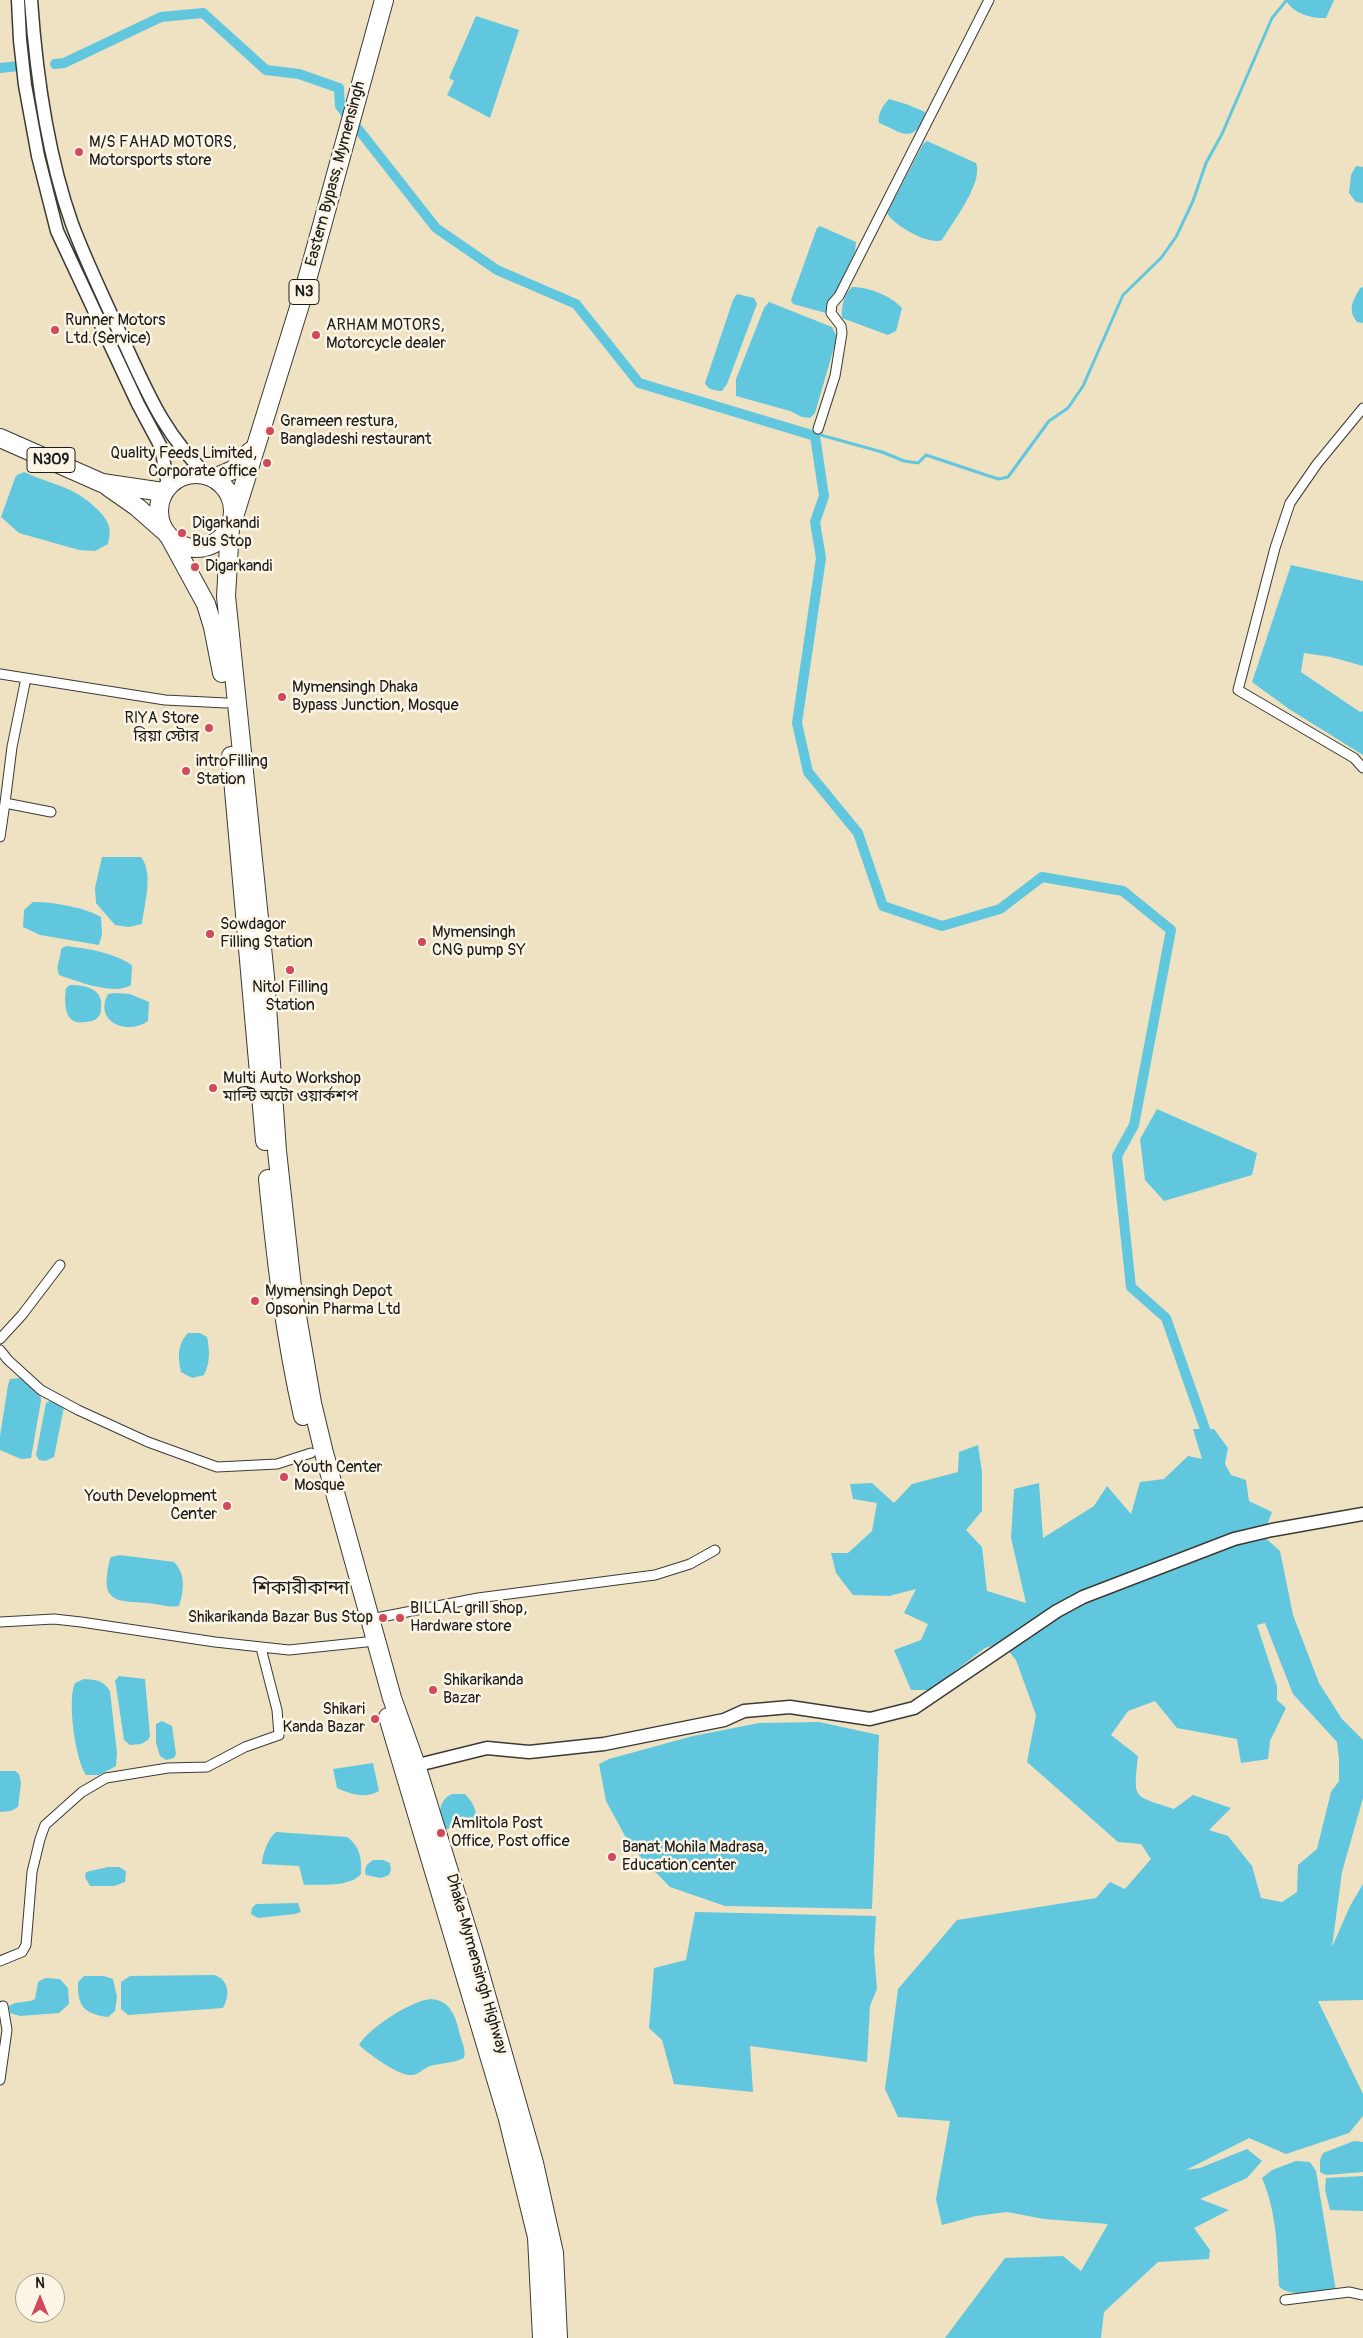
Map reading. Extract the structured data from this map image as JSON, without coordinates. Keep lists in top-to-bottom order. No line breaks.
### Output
{"streets":{"highway":["Eastern Bypass, Mymensingh","N3","N309","Dhaka-Mymensingh Highway"]},"crossings":[["Eastern Bypass, Mymensingh","N3"],["Eastern Bypass, Mymensingh","N309"],["Eastern Bypass, Mymensingh","Dhaka-Mymensingh Highway"],["N3","N309"],["N3","Dhaka-Mymensingh Highway"],["N309","Dhaka-Mymensingh Highway"]],"districts":["শিকারীকান্দা"],"places":["M/S FAHAD MOTORS, Motorsports store","Runner Motors Ltd.(Service)","ARHAM MOTORS, Motorcycle dealer","Grameen restura, Bangladeshi restaurant","Quality Feeds Limited, Corporate office","Digarkandi Bus Stop","Digarkandi","Mymensingh Dhaka Bypass Junction, Mosque","RIYA Store রিয়া স্টোর","introFilling Station","Sowdagor Filling Station","Mymensingh CNG pump SY","Nitol Filling Station","Multi Auto Workshop মাল্টি অটো ওয়ার্কশপ","Mymensingh Depot Opsonin Pharma Ltd","Youth Center Mosque","Youth Development Center","Shikarikanda Bazar Bus Stop","BILLAL grill shop, Hardware store","Shikarikanda Bazar","Shikari Kanda Bazar","Amlitola Post Office, Post office","Banat Mohila Madrasa, Education center"],"north":"top"}
